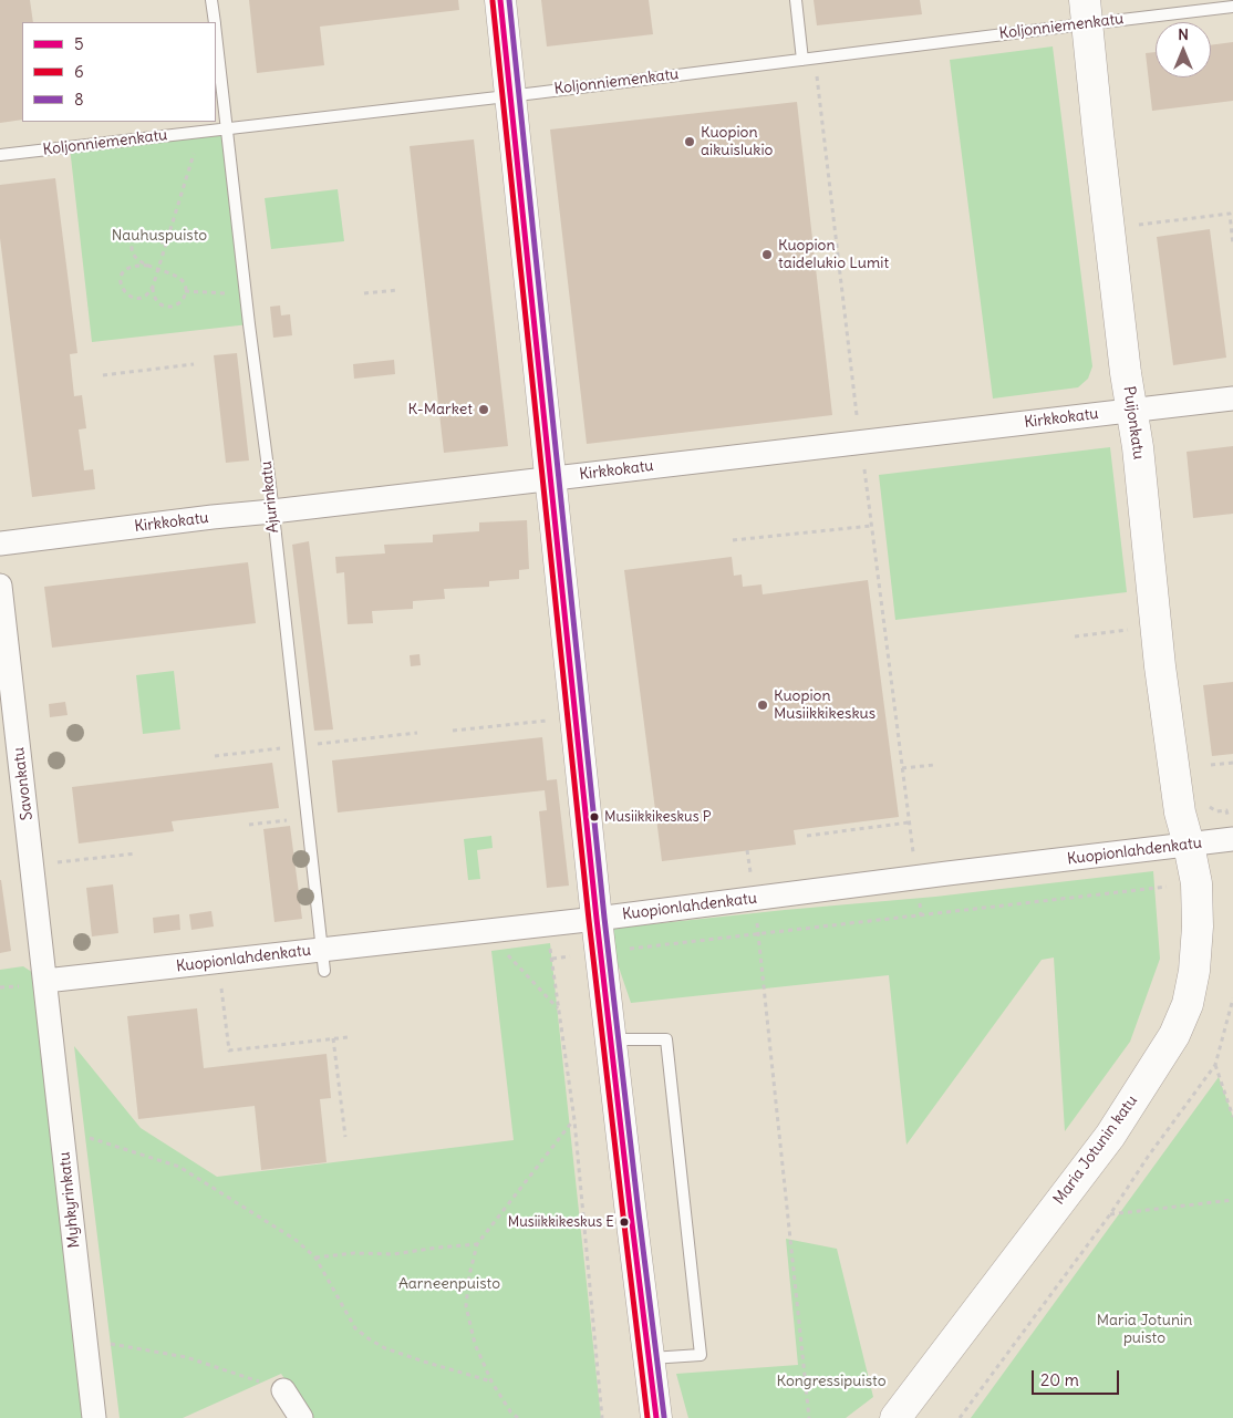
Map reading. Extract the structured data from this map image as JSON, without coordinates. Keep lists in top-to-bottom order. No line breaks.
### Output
{"streets":{"main road":["Puijonkatu","Maria Jotunin katu"],"street":["Kirkkokatu","Savonkatu","Kuopionlahdenkatu","Myhkyrinkatu"],"lane":["Koljonniemenkatu","Ajurinkatu"]},"crossings":[["Koljonniemenkatu","Puijonkatu"],["Koljonniemenkatu","Ajurinkatu"],["Kirkkokatu","Puijonkatu"],["Kirkkokatu","Ajurinkatu"],["Puijonkatu","Kuopionlahdenkatu"],["Puijonkatu","Maria Jotunin katu"],["Ajurinkatu","Kuopionlahdenkatu"],["Savonkatu","Kuopionlahdenkatu"],["Savonkatu","Myhkyrinkatu"],["Kuopionlahdenkatu","Maria Jotunin katu"],["Kuopionlahdenkatu","Myhkyrinkatu"]],"parks":["Nauhuspuisto","Aarneenpuisto","Maria Jotunin puisto","Kongressipuisto"],"places":["Kuopion aikuislukio","Kuopion taidelukio Lumit","K-Market","Kuopion Musiikkikeskus","Musiikkikeskus P","Musiikkikeskus E"],"lines":["transit line 5","transit line 8","transit line 6"],"legend":["5","6","8"],"scale_bar":"20 m","north":"top"}
